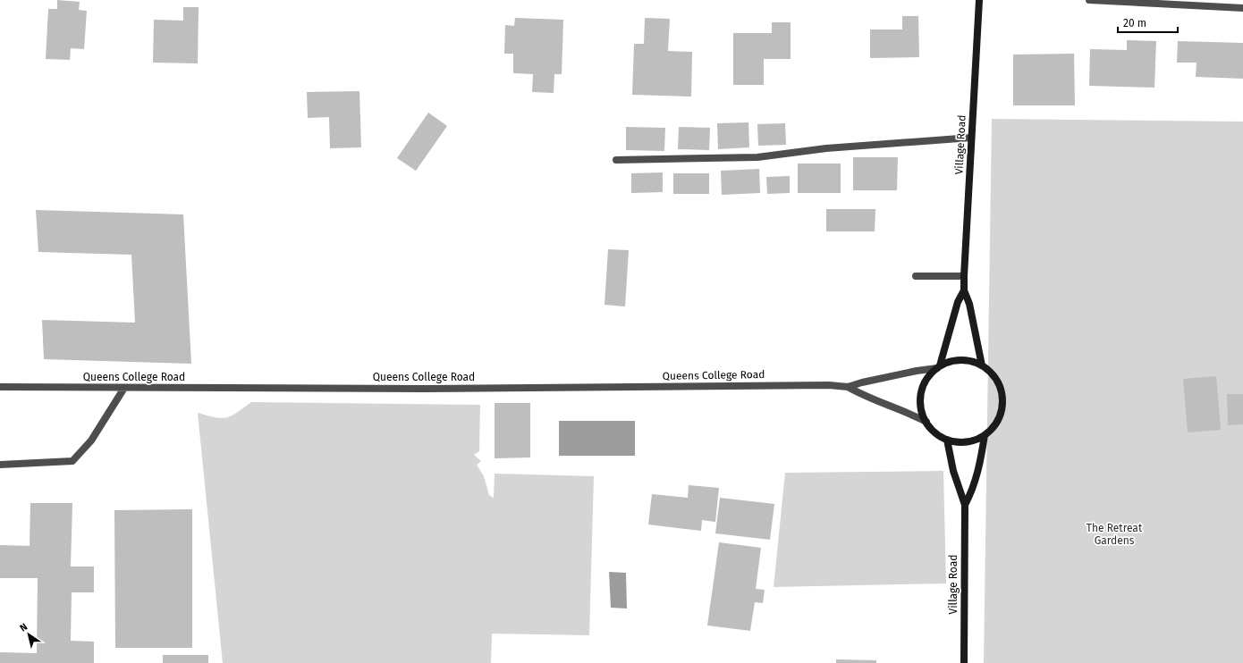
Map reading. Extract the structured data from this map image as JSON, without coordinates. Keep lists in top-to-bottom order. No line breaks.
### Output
{"streets":{"main road":["Village Road"],"street":["Queens College Road"]},"crossings":[["Village Road","Queens College Road"]],"parks":["The Retreat Gardens"],"scale_bar":"20 m","north":"top left"}
